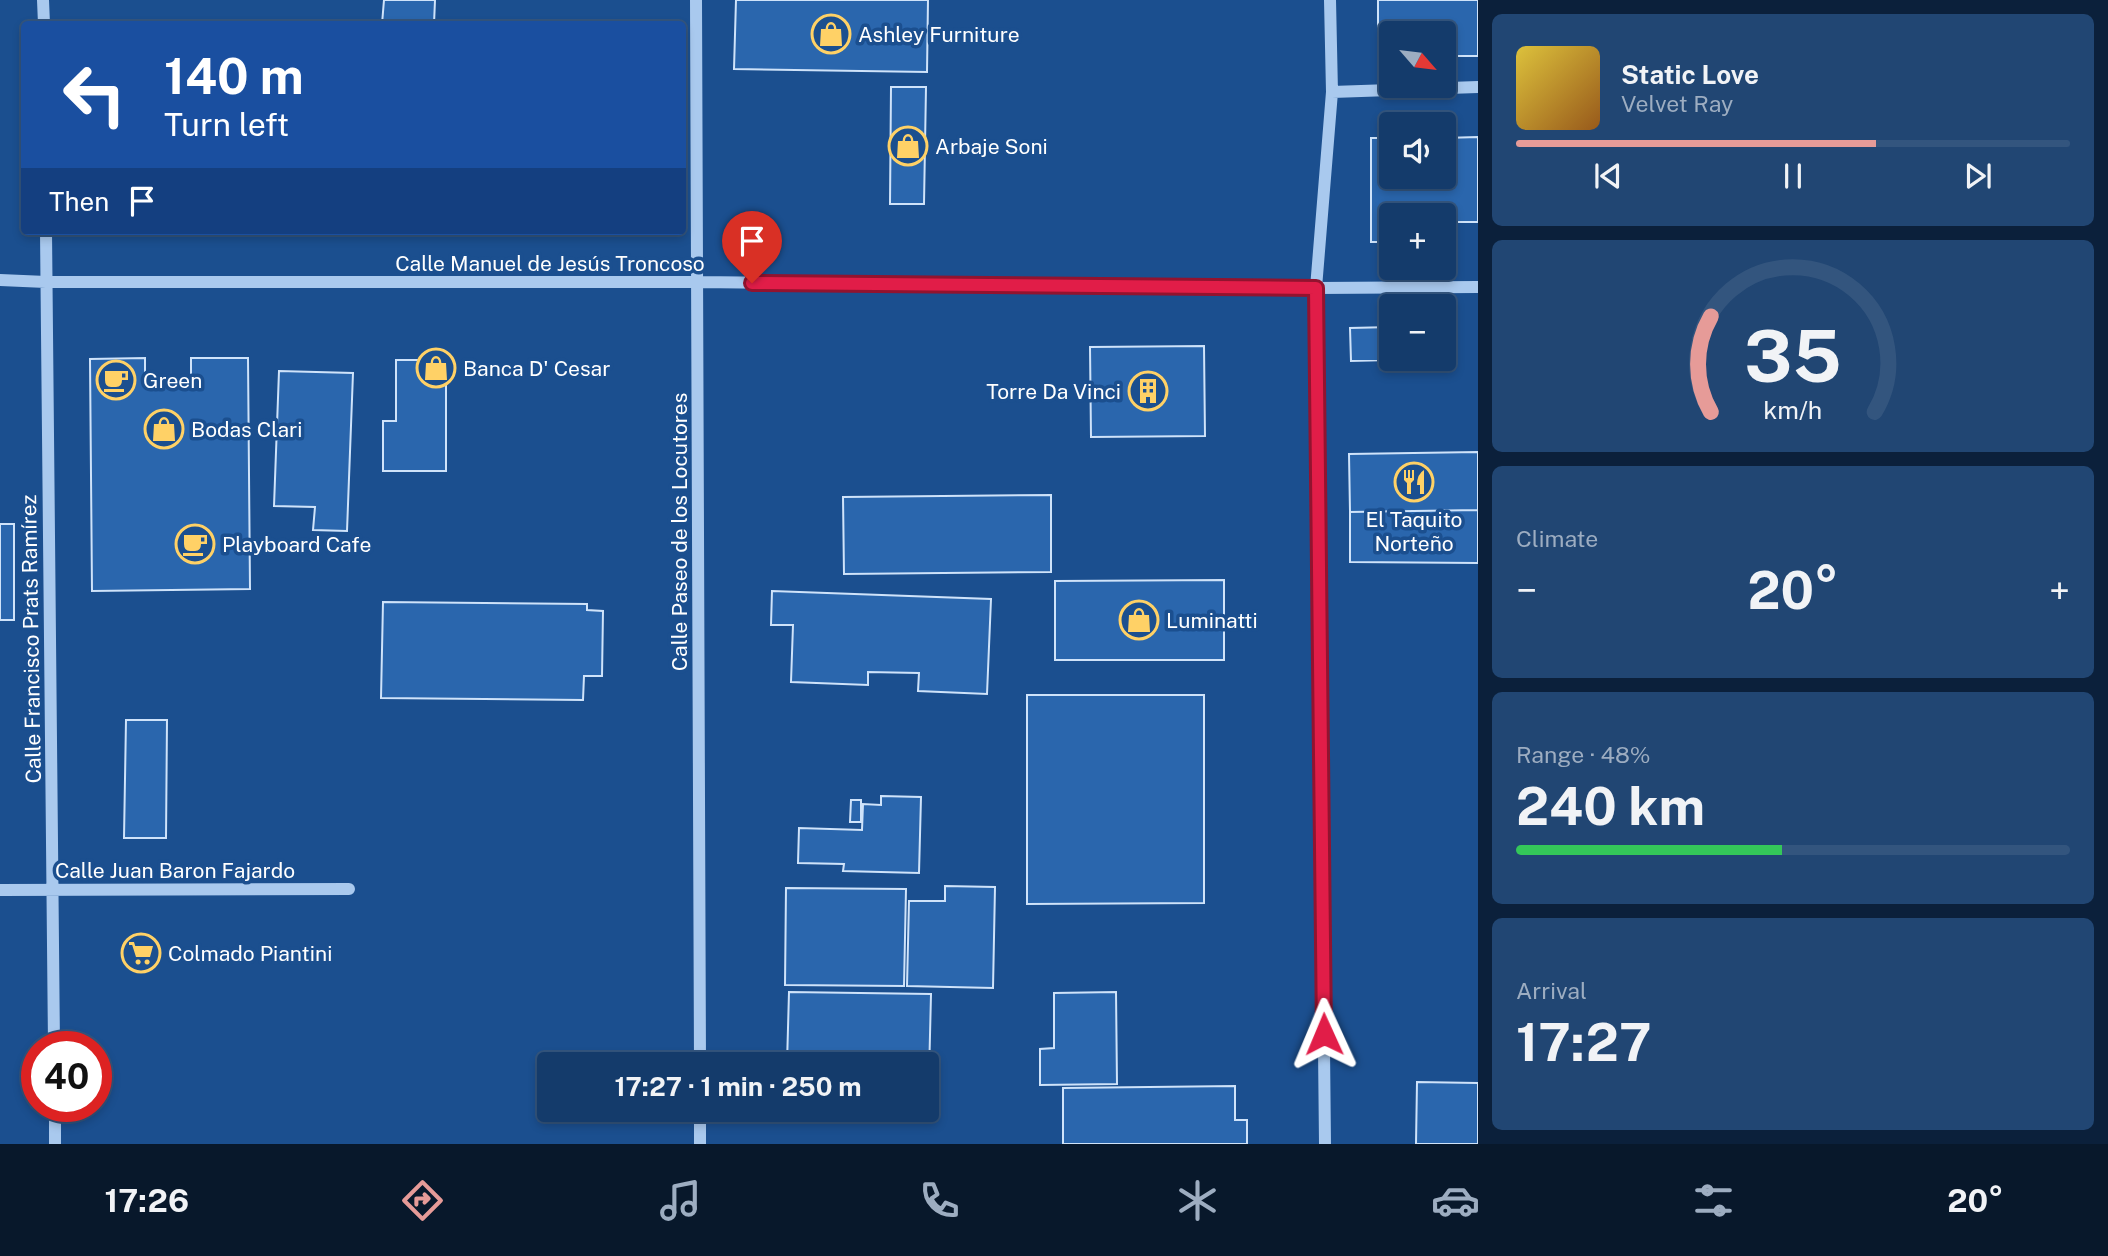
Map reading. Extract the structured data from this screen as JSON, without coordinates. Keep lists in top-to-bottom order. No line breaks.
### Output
{"streets":{"street":["Calle Manuel de Jesús Troncoso","Calle Paseo de los Locutores","Calle Francisco Prats Ramírez","Calle Juan Baron Fajardo"]},"crossings":[["Calle Manuel de Jesús Troncoso","Calle Paseo de los Locutores"],["Calle Manuel de Jesús Troncoso","Calle Francisco Prats Ramírez"],["Calle Francisco Prats Ramírez","Calle Juan Baron Fajardo"]],"places":{"shop":["Ashley Furniture","Arbaje Soni","Banca D' Cesar","Bodas Clari","Luminatti"],"cafe":["Green","Playboard Cafe"],"building":["Torre Da Vinci"],"restaurant":["El Taquito Norteño"],"supermarket":["Colmado Piantini"]},"north":"bottom right","page":{"map_buttons":["+","−"],"turn":["140 m","Turn left"],"song":["Static Love","Velvet Ray"],"then":"Then","tile":["Climate",["Range · 48%","240 km"],["Arrival","17:27"]],"heat":["−","20°","+"],"limit":"40","trip":"17:27 · 1 min · 250 m","tabs":["17:26","20°"],"gauge":["35","km/h"]}}
